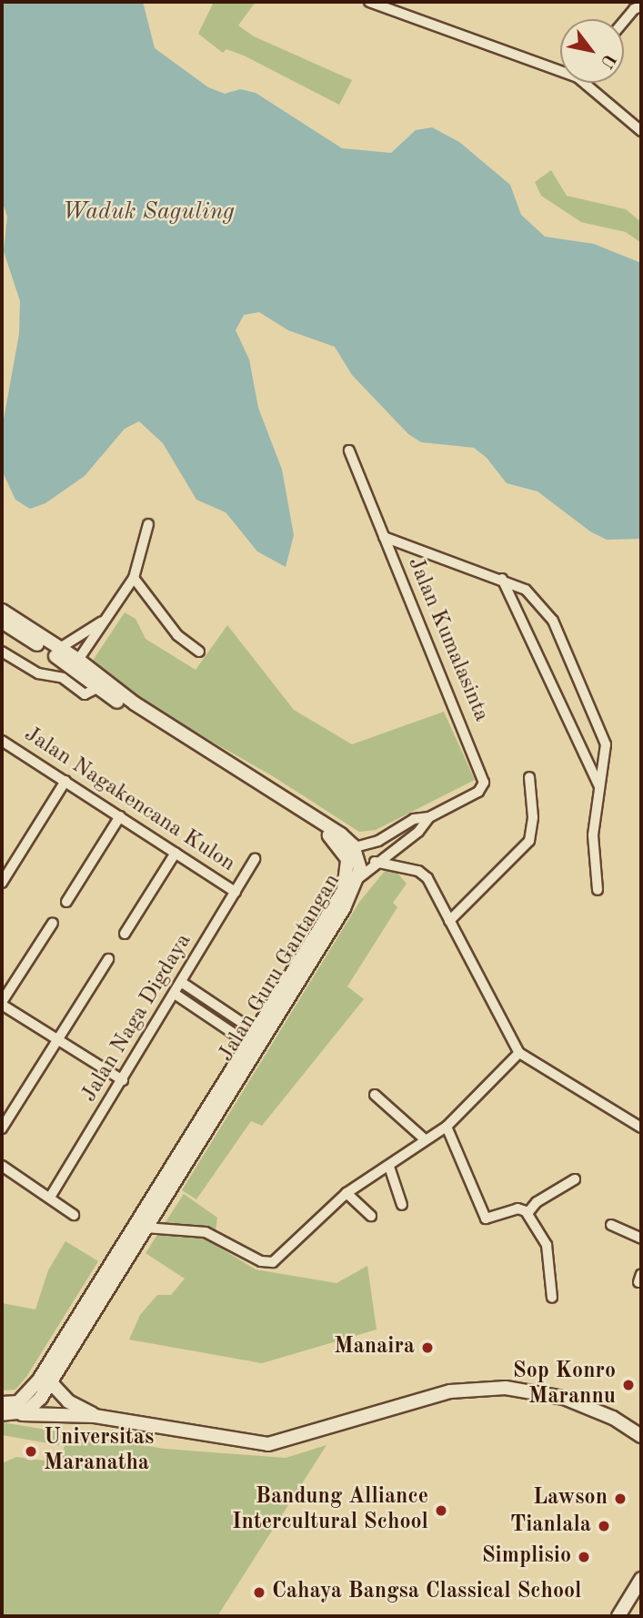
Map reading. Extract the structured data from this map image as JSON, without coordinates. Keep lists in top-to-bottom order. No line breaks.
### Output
{"streets":{"street":["Jalan Kumalasinta","Jalan Nagakencana Kulon","Jalan Guru Gantangan","Jalan Naga Digdaya"]},"crossings":[["Jalan Nagakencana Kulon","Jalan Naga Digdaya"]],"water":["Waduk Saguling"],"places":["Manaira","Sop Konro Marannu","Universitas Maranatha","Lawson","Bandung Alliance Intercultural School","Tianlala","Simplisio","Cahaya Bangsa Classical School"],"north":"bottom right"}
